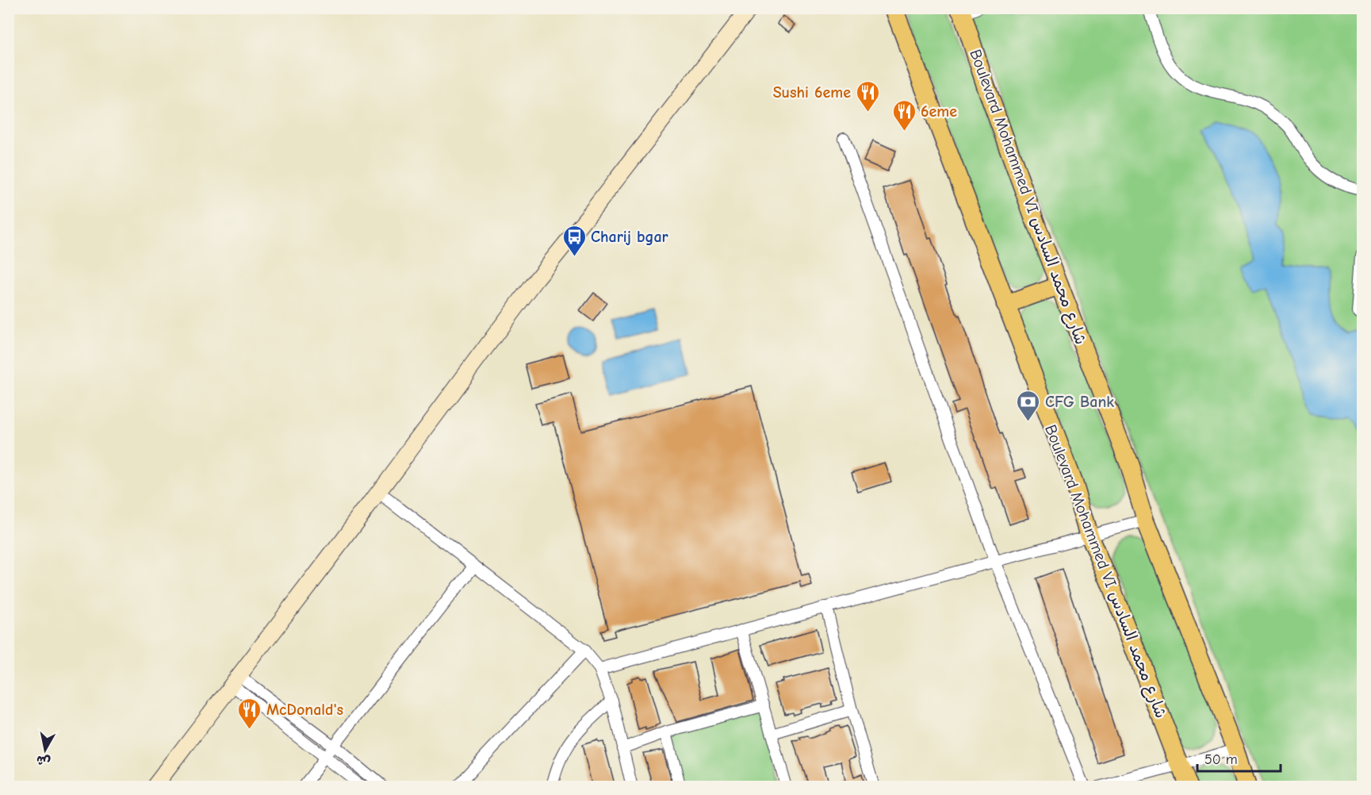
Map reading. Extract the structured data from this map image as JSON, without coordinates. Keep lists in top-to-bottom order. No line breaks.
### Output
{"streets":{"main road":["Boulevard Mohammed VI شارع محمد السادس"]},"places":{"restaurant":["Sushi 6eme","6eme","McDonald's"],"bus stop":["Charij bgar"],"bank":["CFG Bank"]},"scale_bar":"50 m","north":"bottom"}
